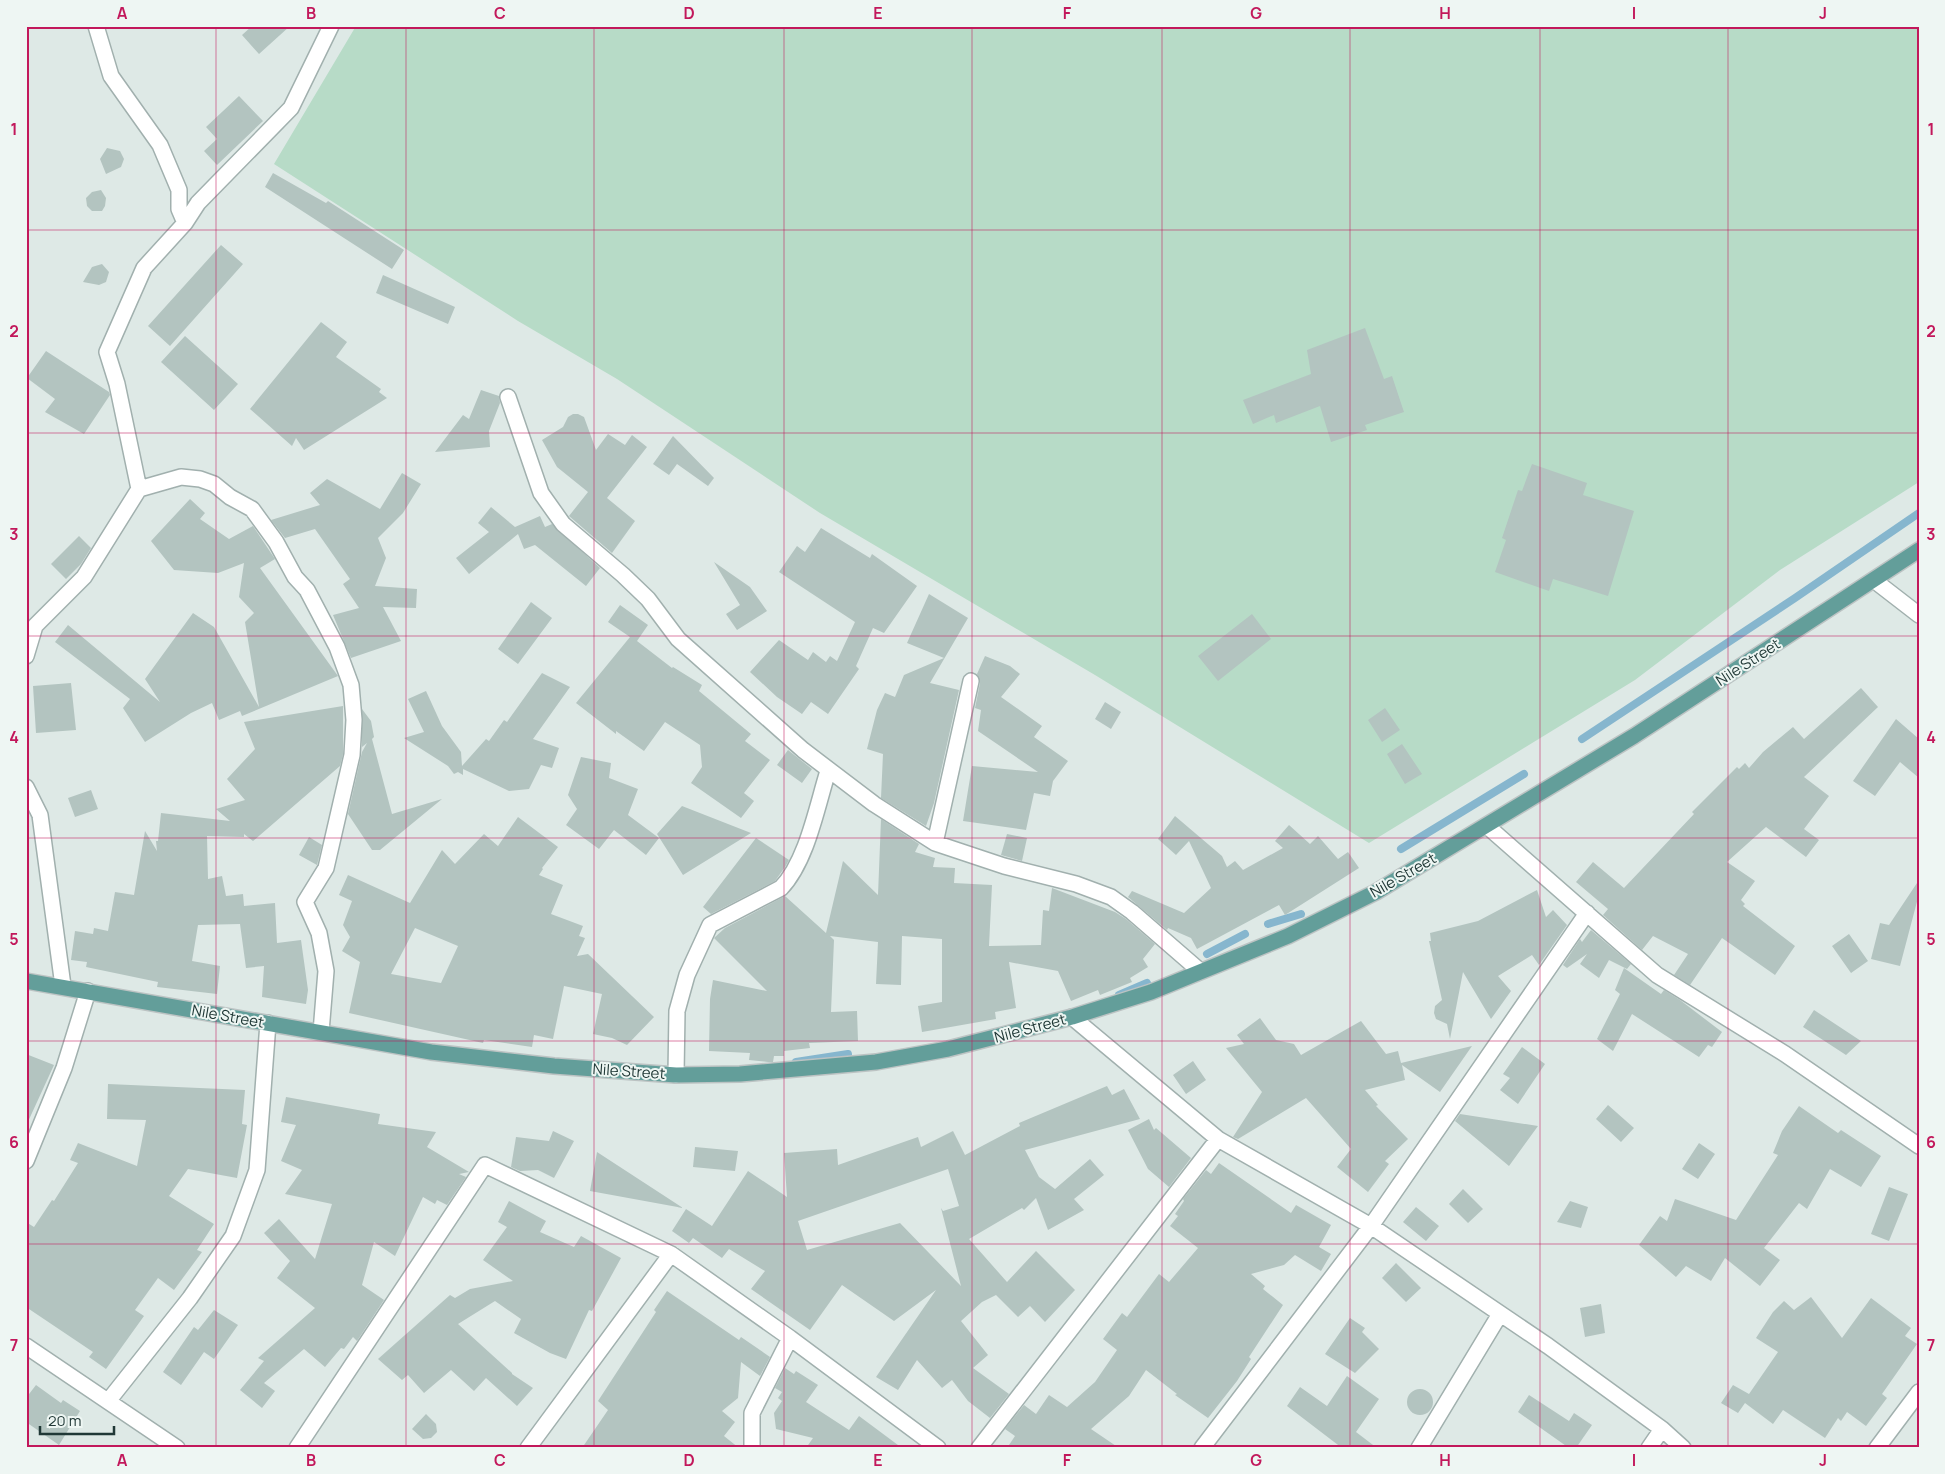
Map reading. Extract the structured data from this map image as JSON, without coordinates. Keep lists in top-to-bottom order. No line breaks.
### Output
{"streets":{"main road":["Nile Street"]},"scale_bar":"20 m","grid":{"columns":["A","B","C","D","E","F","G","H","I","J"],"rows":["1","2","3","4","5","6","7"]}}
